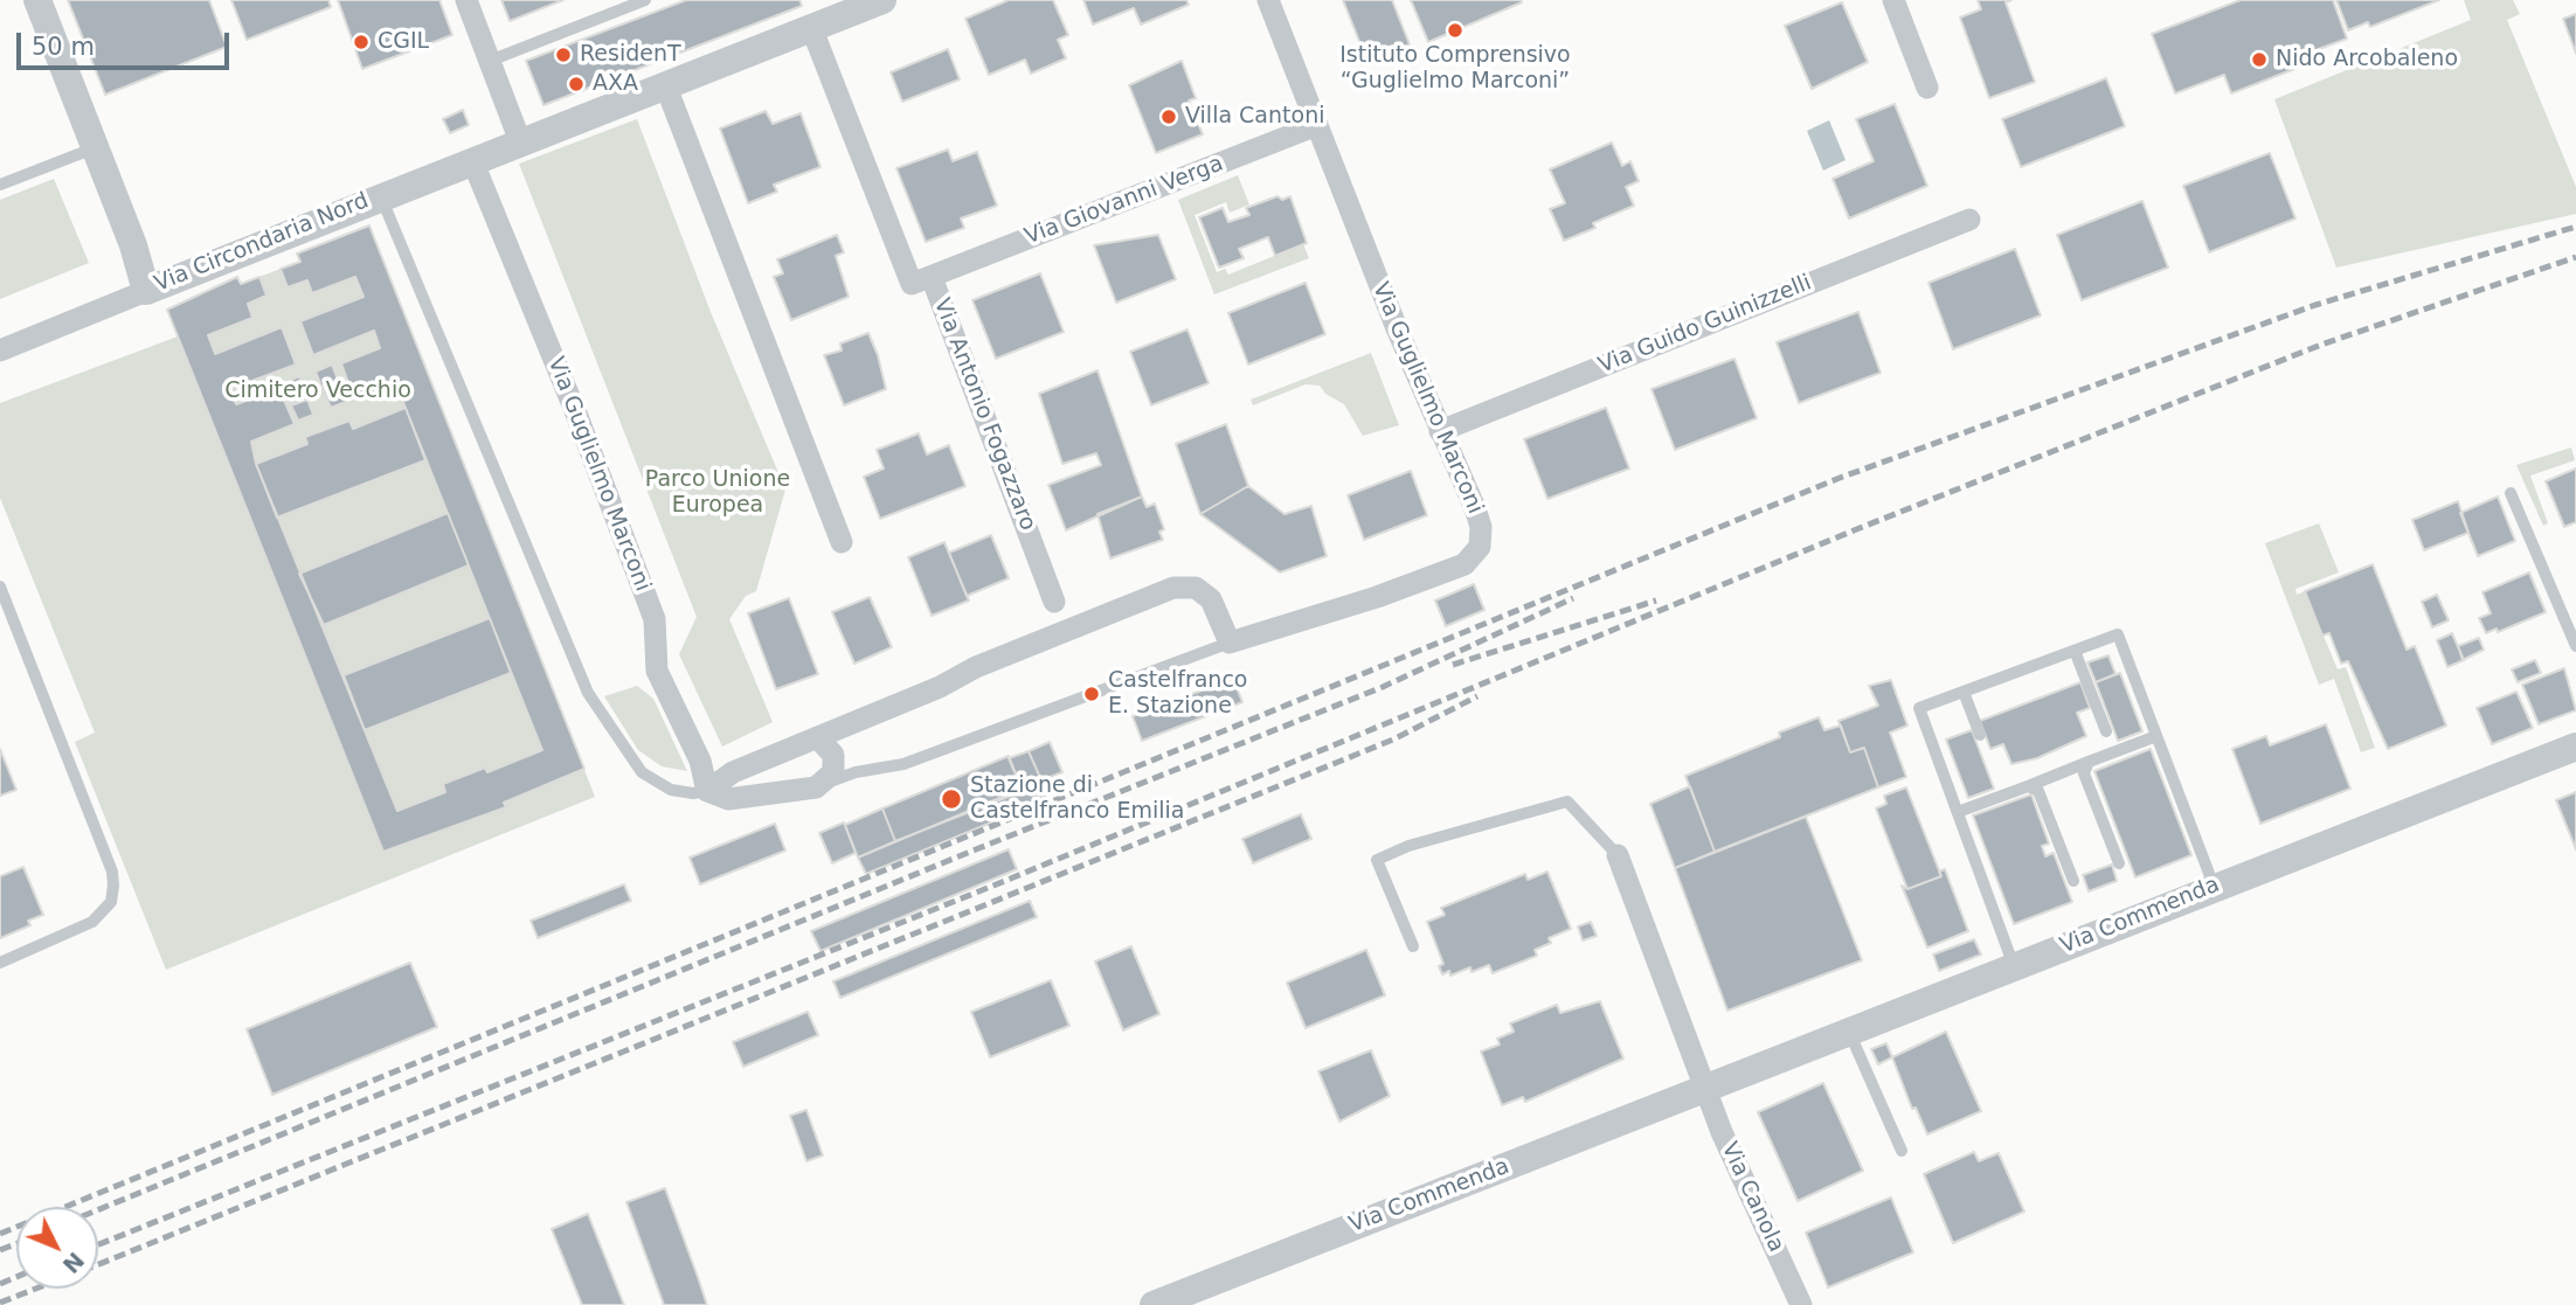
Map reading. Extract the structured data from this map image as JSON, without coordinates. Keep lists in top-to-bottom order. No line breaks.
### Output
{"streets":{"street":["Via Giovanni Verga","Via Circondaria Nord","Via Guido Guinizzelli","Via Guglielmo Marconi","Via Antonio Fogazzaro","Via Commenda","Via Canola"]},"crossings":[["Via Giovanni Verga","Via Guglielmo Marconi"],["Via Giovanni Verga","Via Antonio Fogazzaro"],["Via Circondaria Nord","Via Guglielmo Marconi"],["Via Circondaria Nord","Via Antonio Fogazzaro"],["Via Guido Guinizzelli","Via Guglielmo Marconi"],["Via Commenda","Via Canola"]],"parks":["Cimitero Vecchio","Parco Unione Europea"],"places":["Istituto Comprensivo “Guglielmo Marconi”","CGIL","ResidenT","Nido Arcobaleno","AXA","Villa Cantoni","Castelfranco E. Stazione","Stazione di Castelfranco Emilia"],"scale_bar":"50 m","north":"bottom right"}
